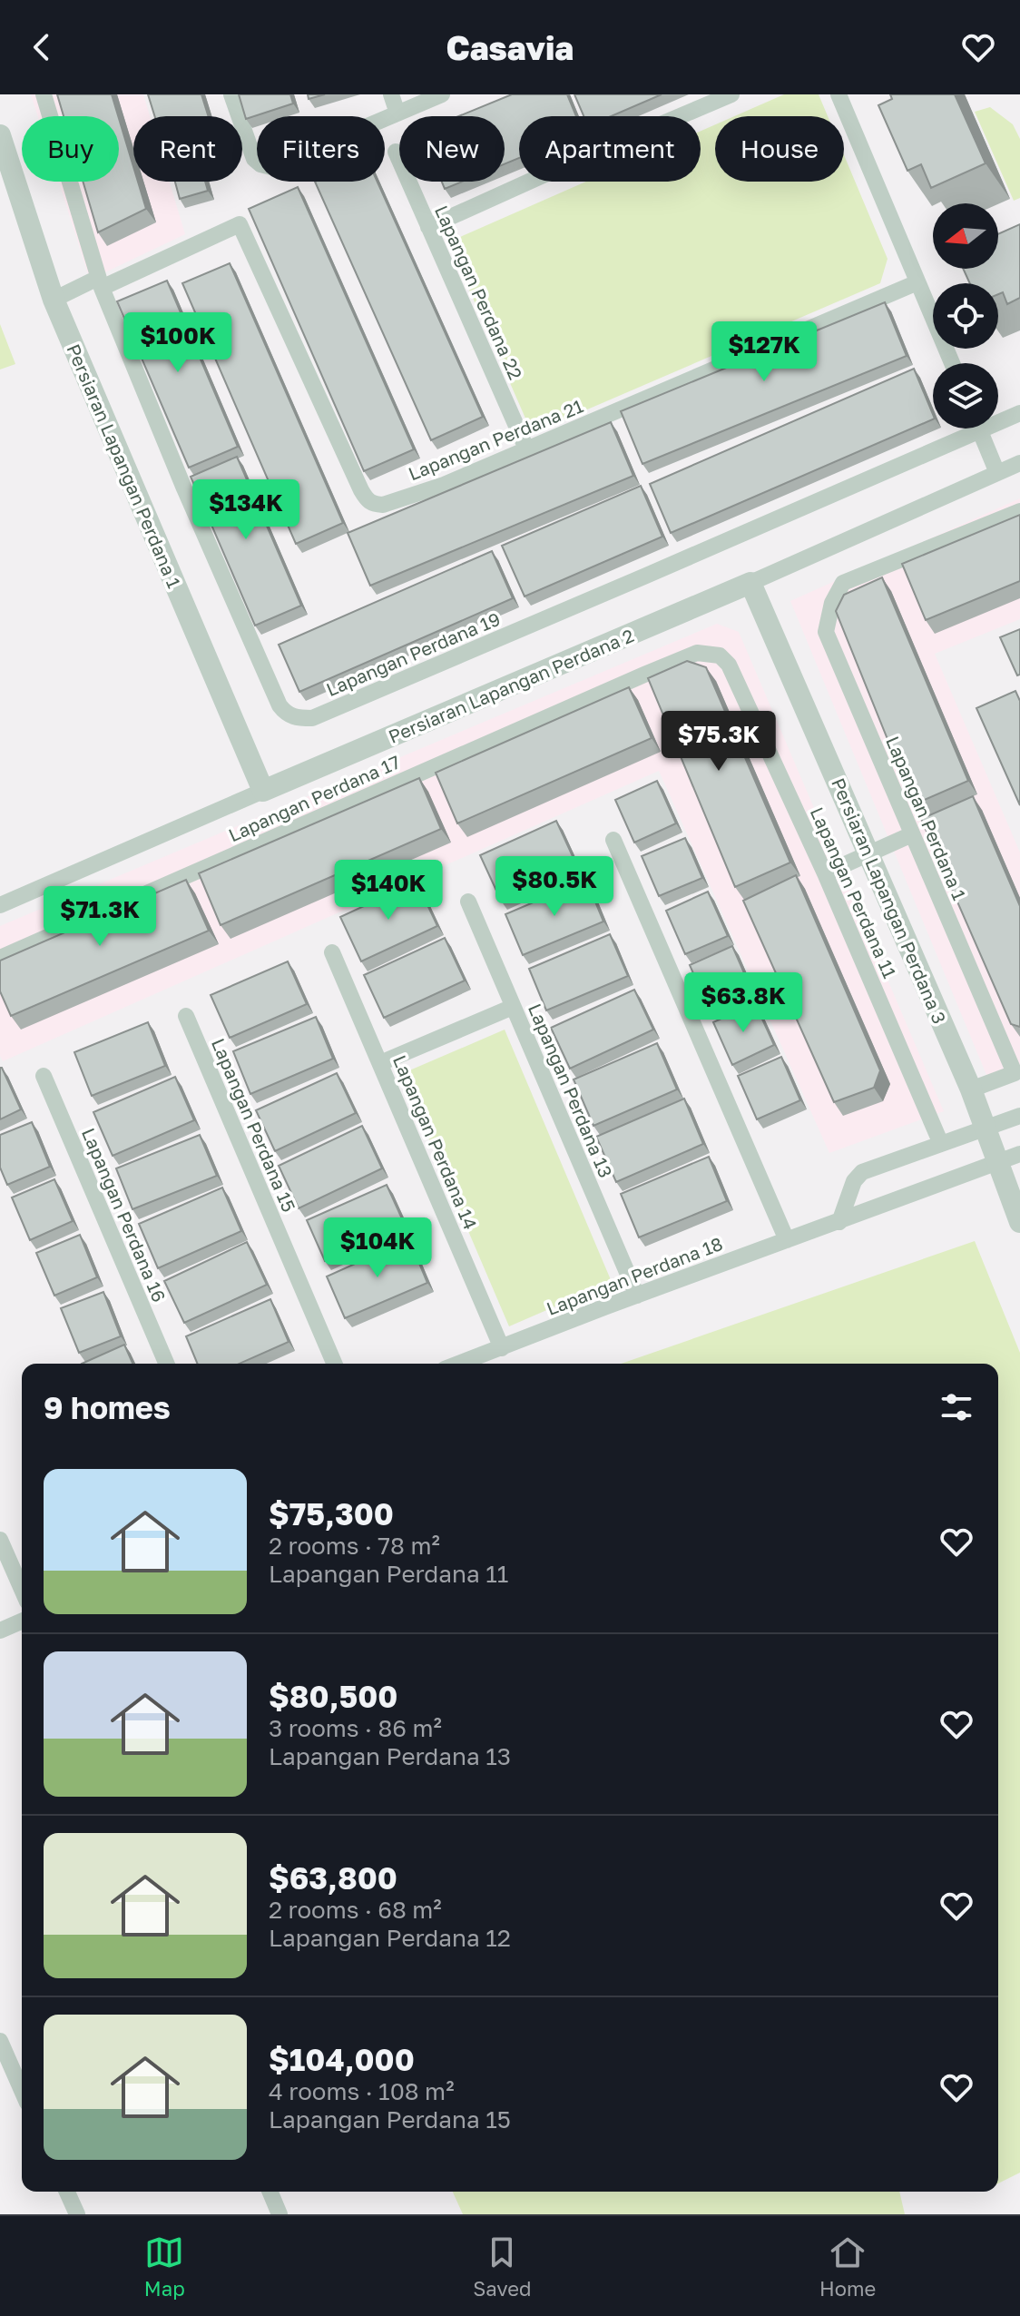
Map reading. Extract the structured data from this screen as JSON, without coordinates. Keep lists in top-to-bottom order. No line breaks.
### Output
{"streets":{"street":["Lapangan Perdana 22","Lapangan Perdana 21","Persiaran Lapangan Perdana 1","Lapangan Perdana 19","Persiaran Lapangan Perdana 2","Lapangan Perdana 17","Lapangan Perdana 1","Lapangan Perdana 11","Persiaran Lapangan Perdana 3","Lapangan Perdana 13","Lapangan Perdana 15","Lapangan Perdana 14","Lapangan Perdana 16","Lapangan Perdana 18"]},"crossings":[["Lapangan Perdana 22","Lapangan Perdana 21"],["Lapangan Perdana 21","Lapangan Perdana 19"],["Persiaran Lapangan Perdana 1","Persiaran Lapangan Perdana 2"],["Persiaran Lapangan Perdana 2","Persiaran Lapangan Perdana 3"],["Lapangan Perdana 17","Lapangan Perdana 11"],["Lapangan Perdana 1","Persiaran Lapangan Perdana 3"],["Persiaran Lapangan Perdana 3","Lapangan Perdana 18"],["Lapangan Perdana 13","Lapangan Perdana 18"],["Lapangan Perdana 14","Lapangan Perdana 18"]],"north":"left","page":{"header":"Casavia","chip":["Buy","Rent","Filters","New","Apartment","House"],"price":["$100K","$127K","$134K","$75.3K","$80.5K","$140K","$71.3K","$63.8K","$104K"],"heading":"9 homes","list":[{"name":"$75,300","note":"2 rooms · 78 m² · Lapangan Perdana 11"},{"name":"$80,500","note":"3 rooms · 86 m² · Lapangan Perdana 13"},{"name":"$63,800","note":"2 rooms · 68 m² · Lapangan Perdana 12"},{"name":"$104,000","note":"4 rooms · 108 m² · Lapangan Perdana 15"}],"tabs":["Map","Saved","Home"]}}
